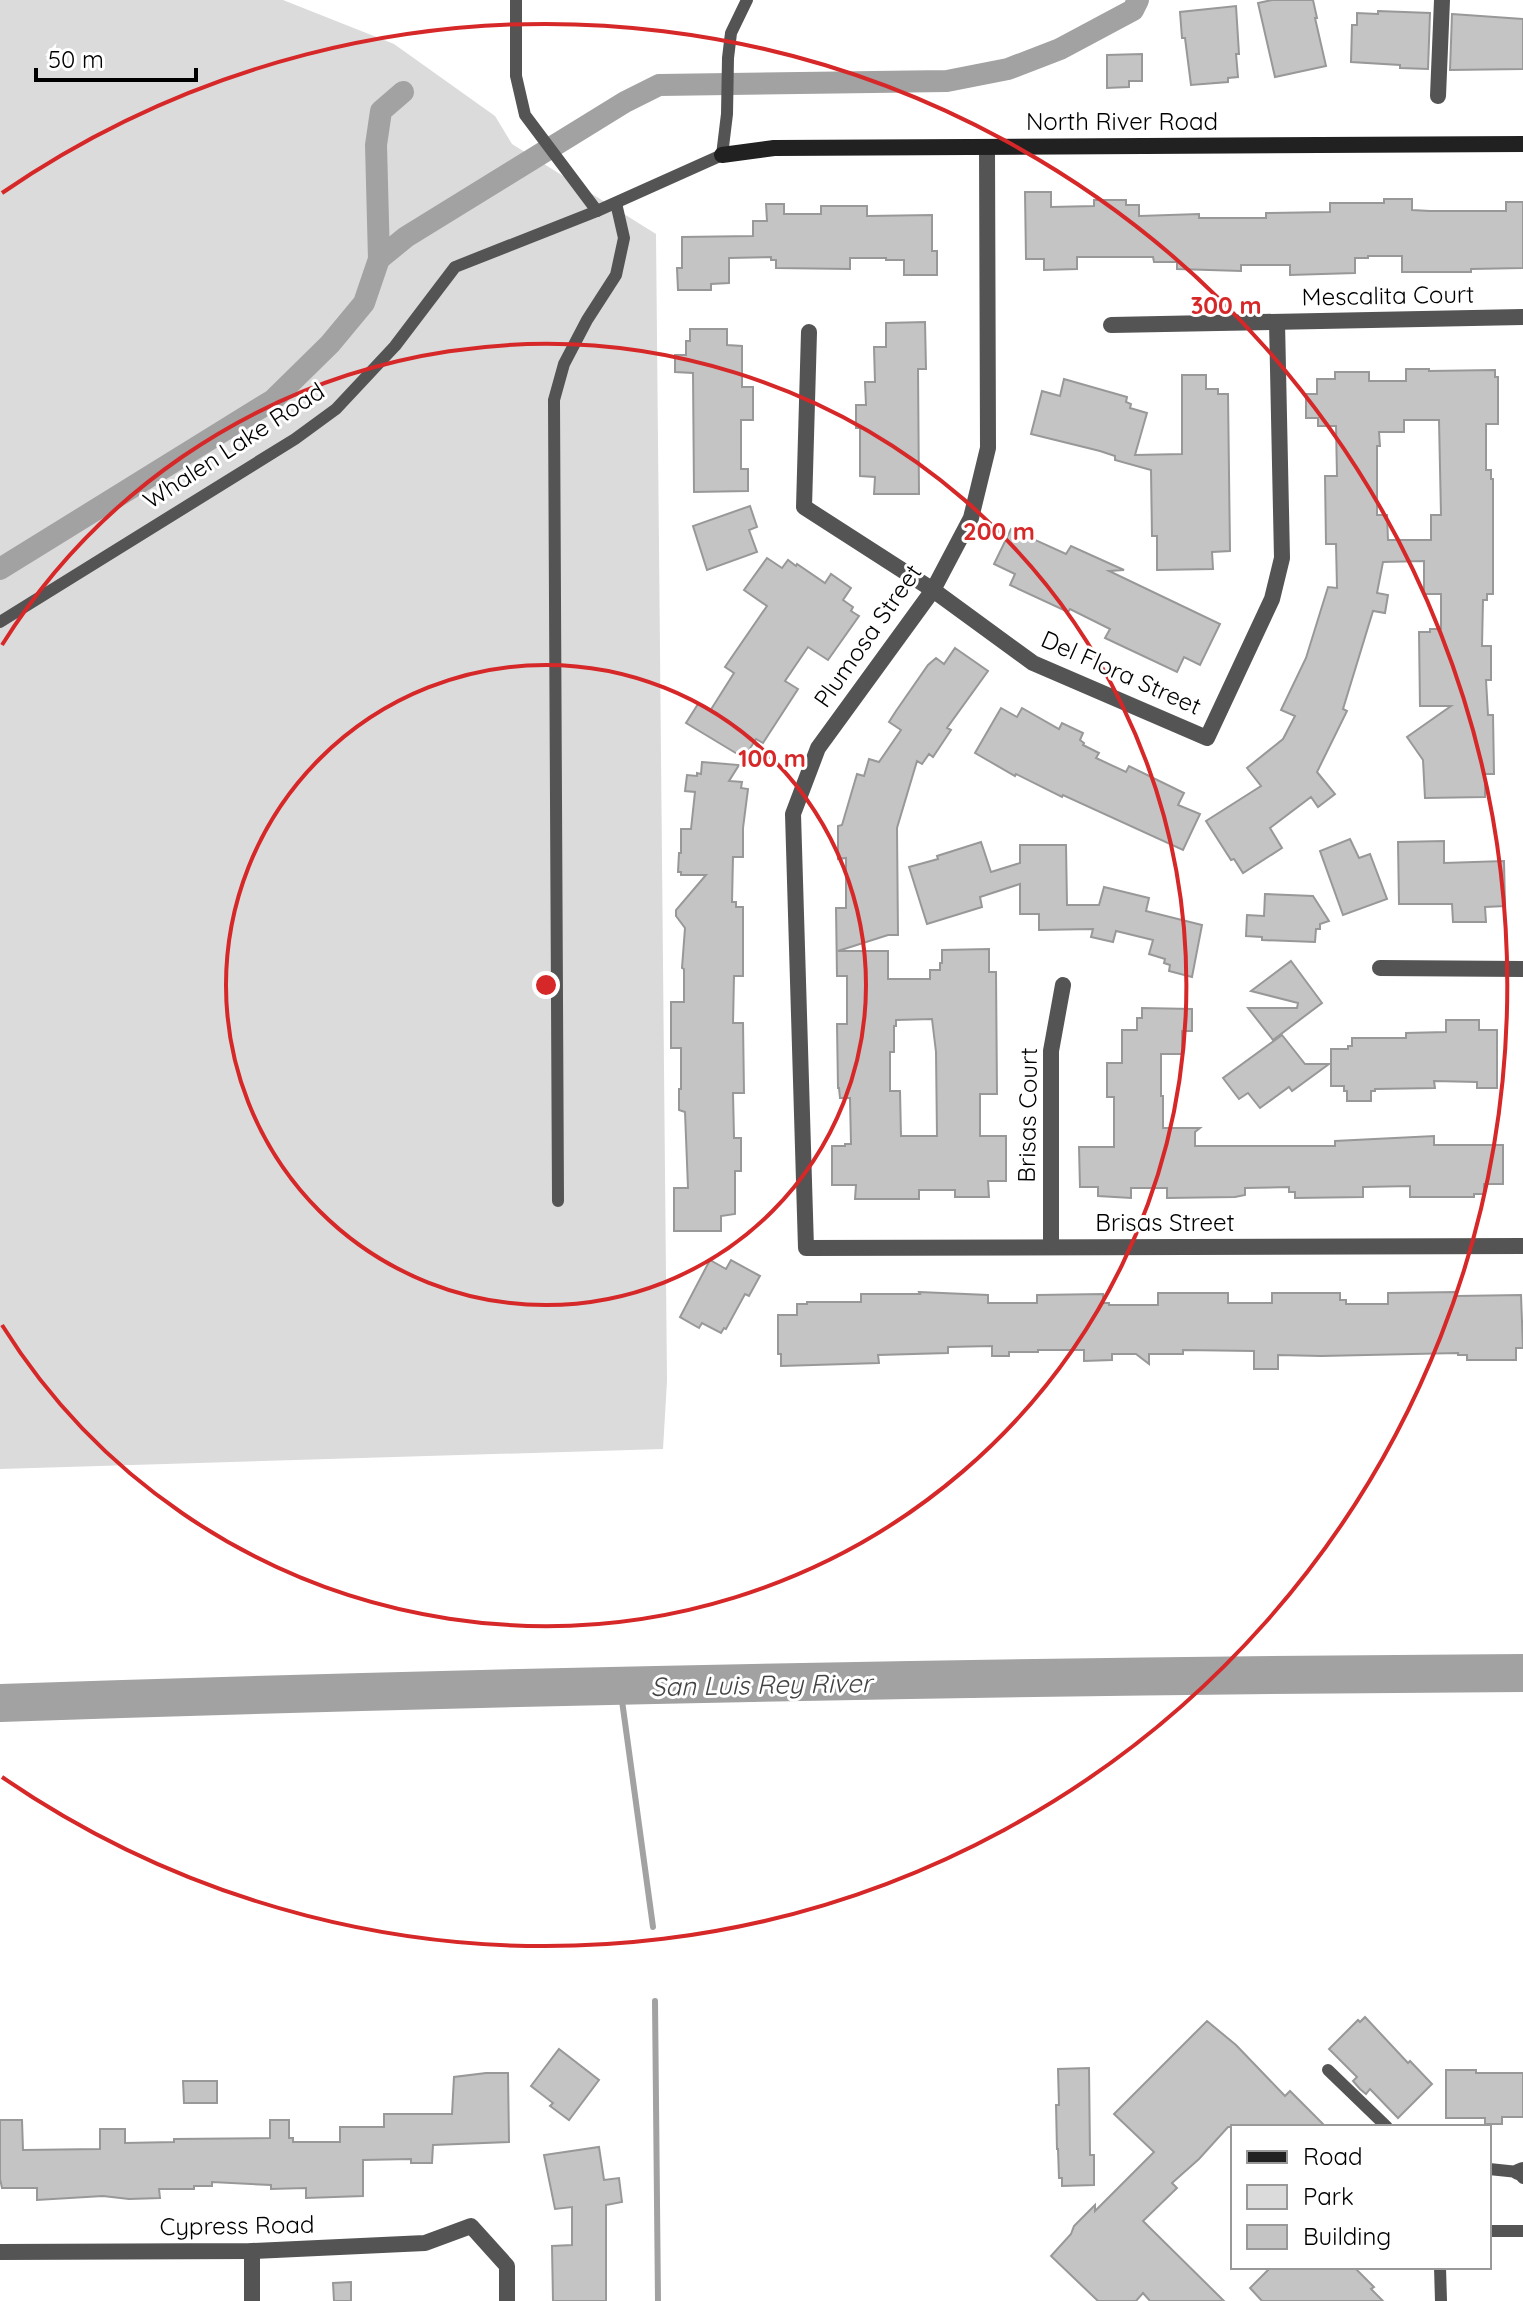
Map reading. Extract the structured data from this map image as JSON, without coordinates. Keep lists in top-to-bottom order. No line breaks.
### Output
{"streets":{"street":["North River Road","Mescalita Court","Plumosa Street","Del Flora Street","Brisas Court","Brisas Street","Cypress Road"],"lane":["Whalen Lake Road"]},"crossings":[["North River Road","Whalen Lake Road"],["North River Road","Plumosa Street"],["Mescalita Court","Del Flora Street"],["Plumosa Street","Del Flora Street"],["Plumosa Street","Brisas Street"],["Brisas Court","Brisas Street"]],"water":["San Luis Rey River"],"legend":["Road","Park","Building"],"scale_bar":"50 m","rings":["300 m","200 m","100 m"]}
